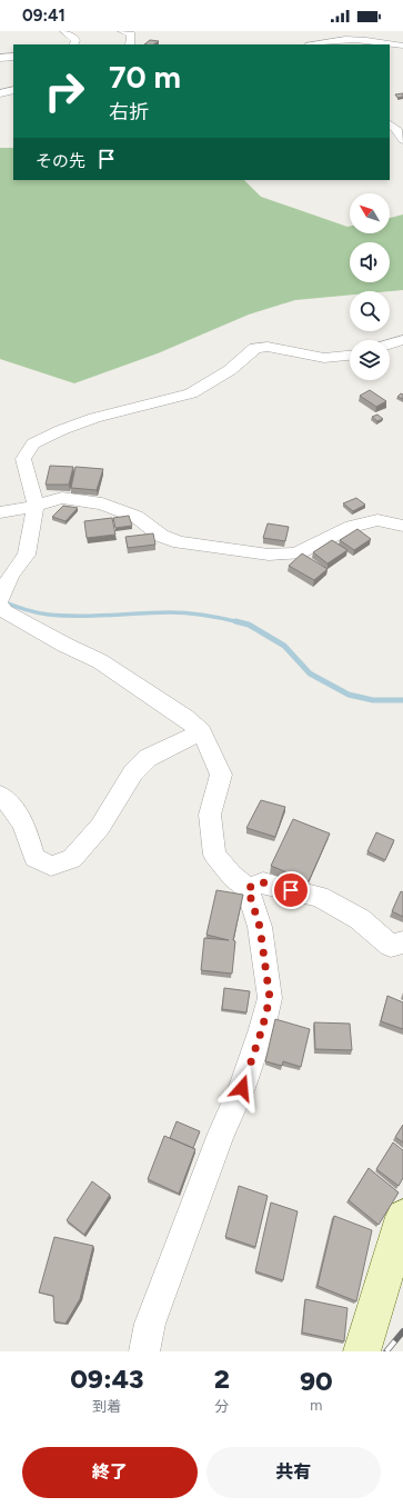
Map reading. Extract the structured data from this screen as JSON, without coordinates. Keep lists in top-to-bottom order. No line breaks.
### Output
{"north":"top left","page":{"status":"09:41","turn":["70 m","右折"],"then":"その先","eta":["09:43","到着","2","分","90","m"],"buttons":["終了","共有"]}}
